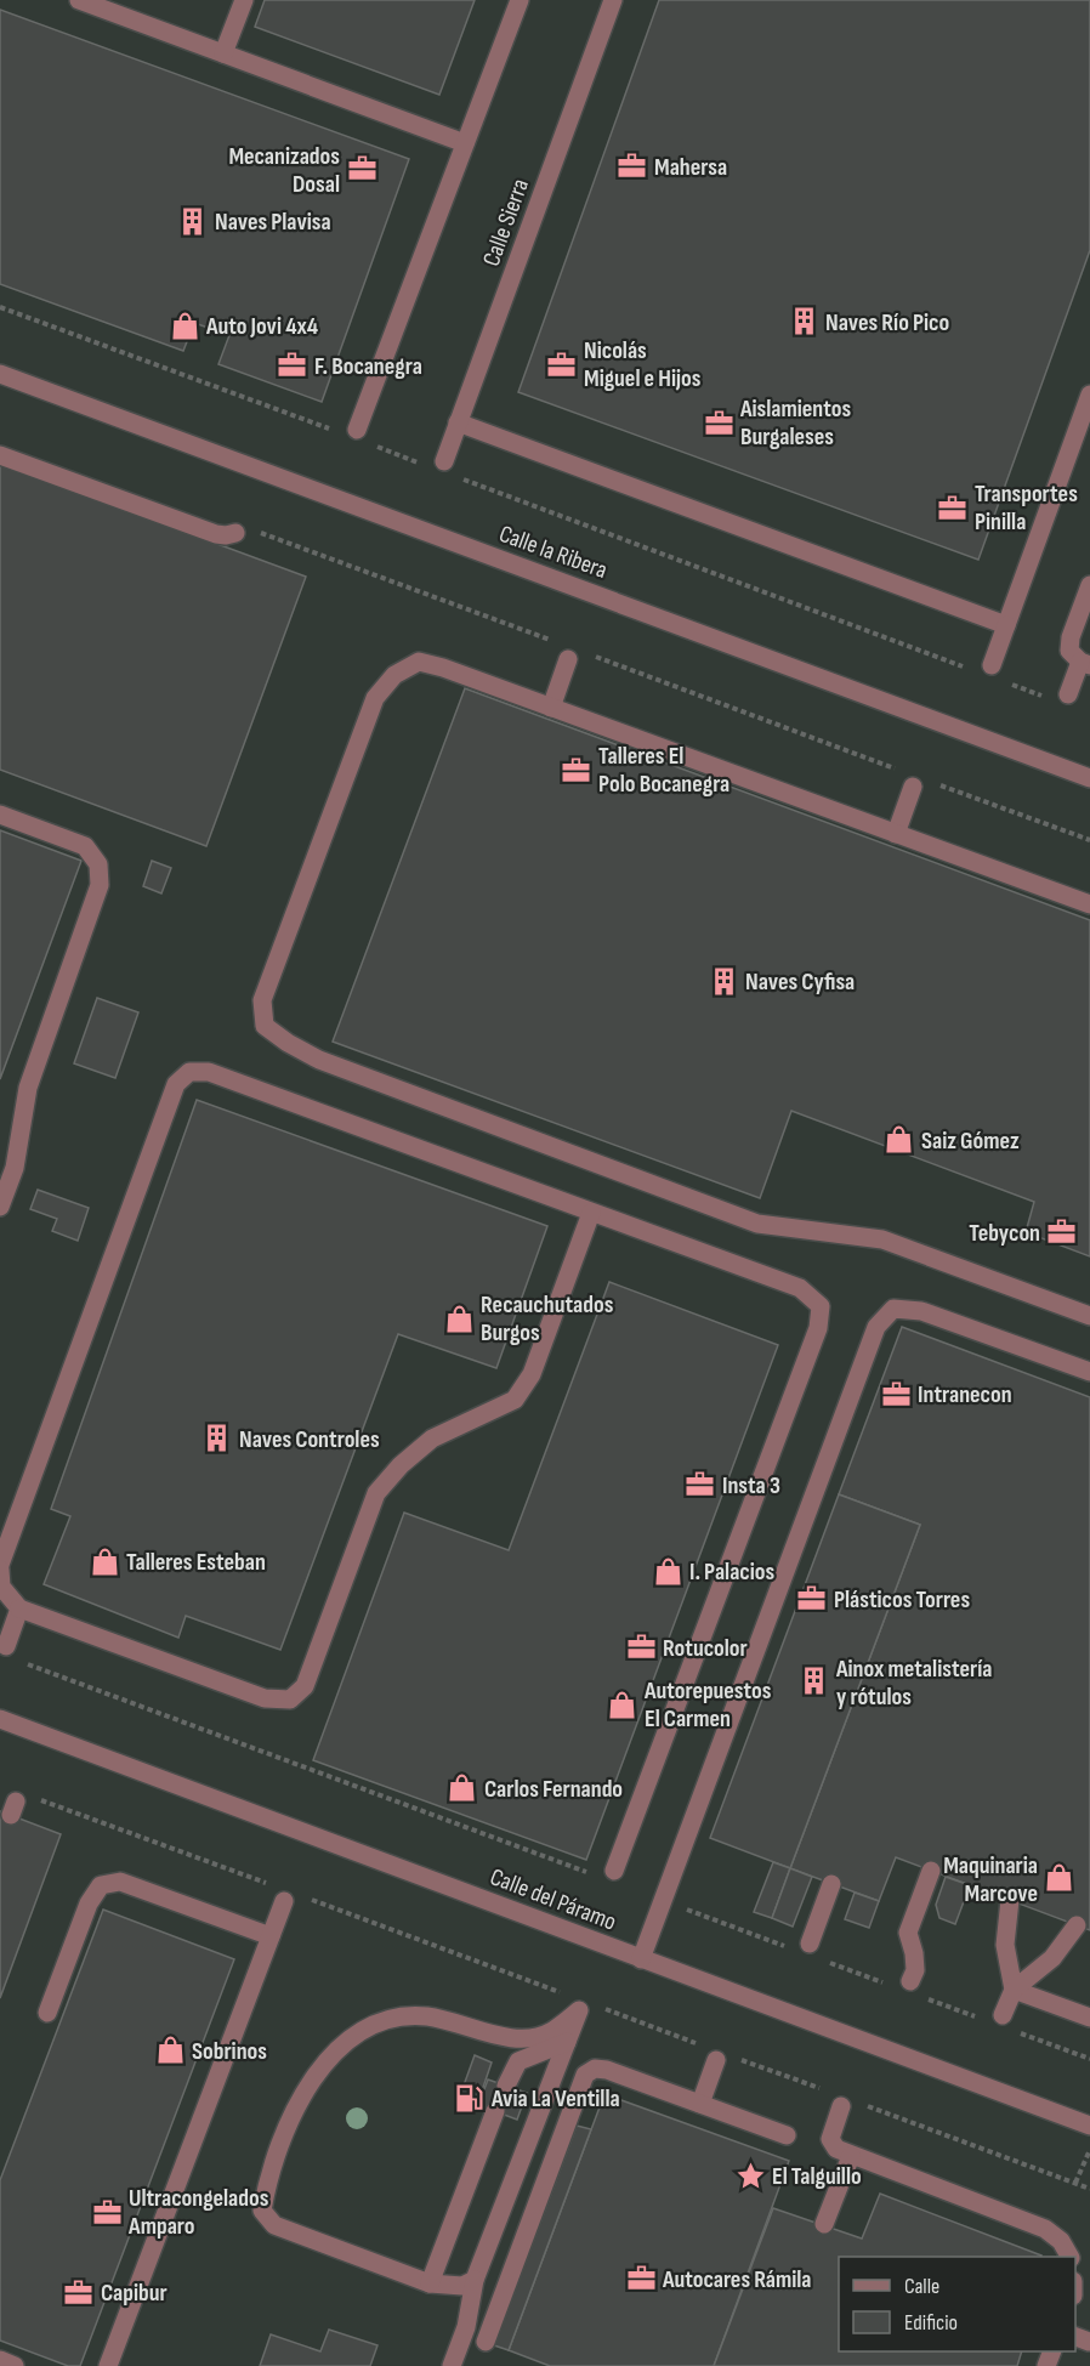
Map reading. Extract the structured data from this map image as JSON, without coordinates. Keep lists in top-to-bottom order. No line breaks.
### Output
{"streets":{"street":["Calle Sierra","Calle la Ribera","Calle del Páramo"]},"places":{"office":["Mahersa","Mecanizados Dosal","Nicolás Miguel e Hijos","F. Bocanegra","Aislamientos Burgaleses","Transportes Pinilla","Talleres El Polo Bocanegra","Tebycon","Intranecon","Insta 3","Plásticos Torres","Rotucolor","Ultracongelados Amparo","Autocares Rámila","Capibur"],"building":["Naves Plavisa","Naves Río Pico","Naves Cyfisa","Naves Controles","Ainox metalistería y rótulos"],"shop":["Auto Jovi 4x4","Saiz Gómez","Recauchutados Burgos","Talleres Esteban","I. Palacios","Autorepuestos El Carmen","Carlos Fernando","Maquinaria Marcove","Sobrinos"],"fuel station":["Avia La Ventilla"],"place":["El Talguillo"]},"legend":["Calle","Edificio"]}
